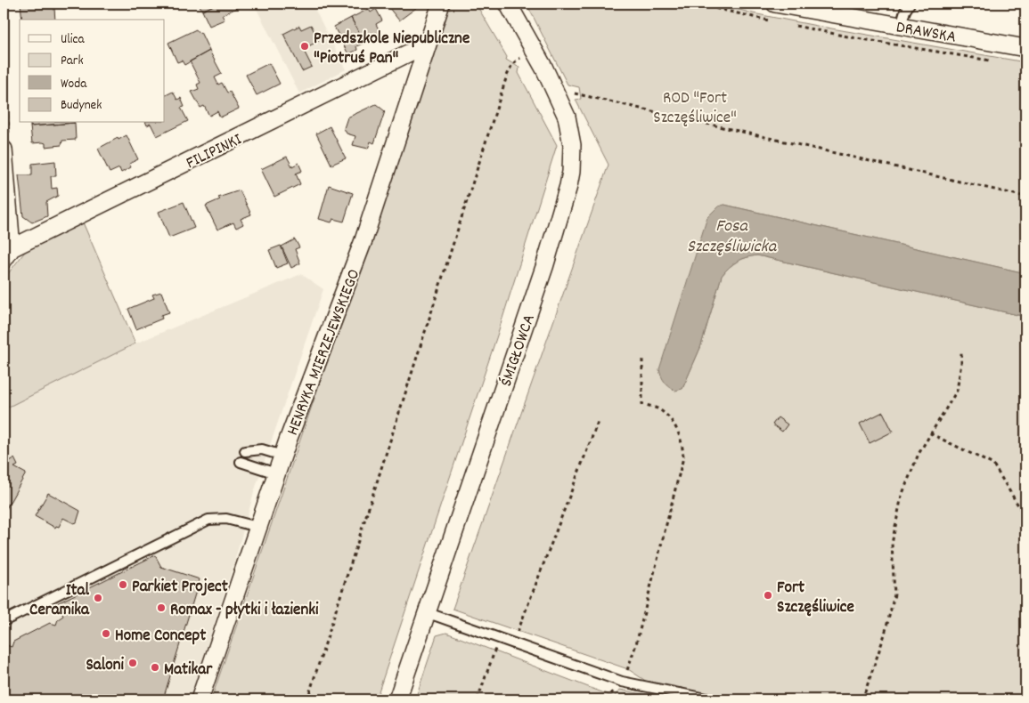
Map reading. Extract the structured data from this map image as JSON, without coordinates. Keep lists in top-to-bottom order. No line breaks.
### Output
{"streets":{"street":["DRAWSKA","FILIPINKI","ŚMIGŁOWCA","HENRYKA MIERZEJEWSKIEGO"]},"crossings":[["FILIPINKI","HENRYKA MIERZEJEWSKIEGO"]],"water":["Fosa Szczęśliwicka"],"parks":["ROD \"Fort Szczęśliwice\""],"places":["Przedszkole Niepubliczne \"Piotruś Pan\"","Parkiet Project","Fort Szczęśliwice","Ital Ceramika","Romax - płytki i łazienki","Home Concept","Saloni","Matikar"],"legend":["Ulica","Park","Woda","Budynek"]}
